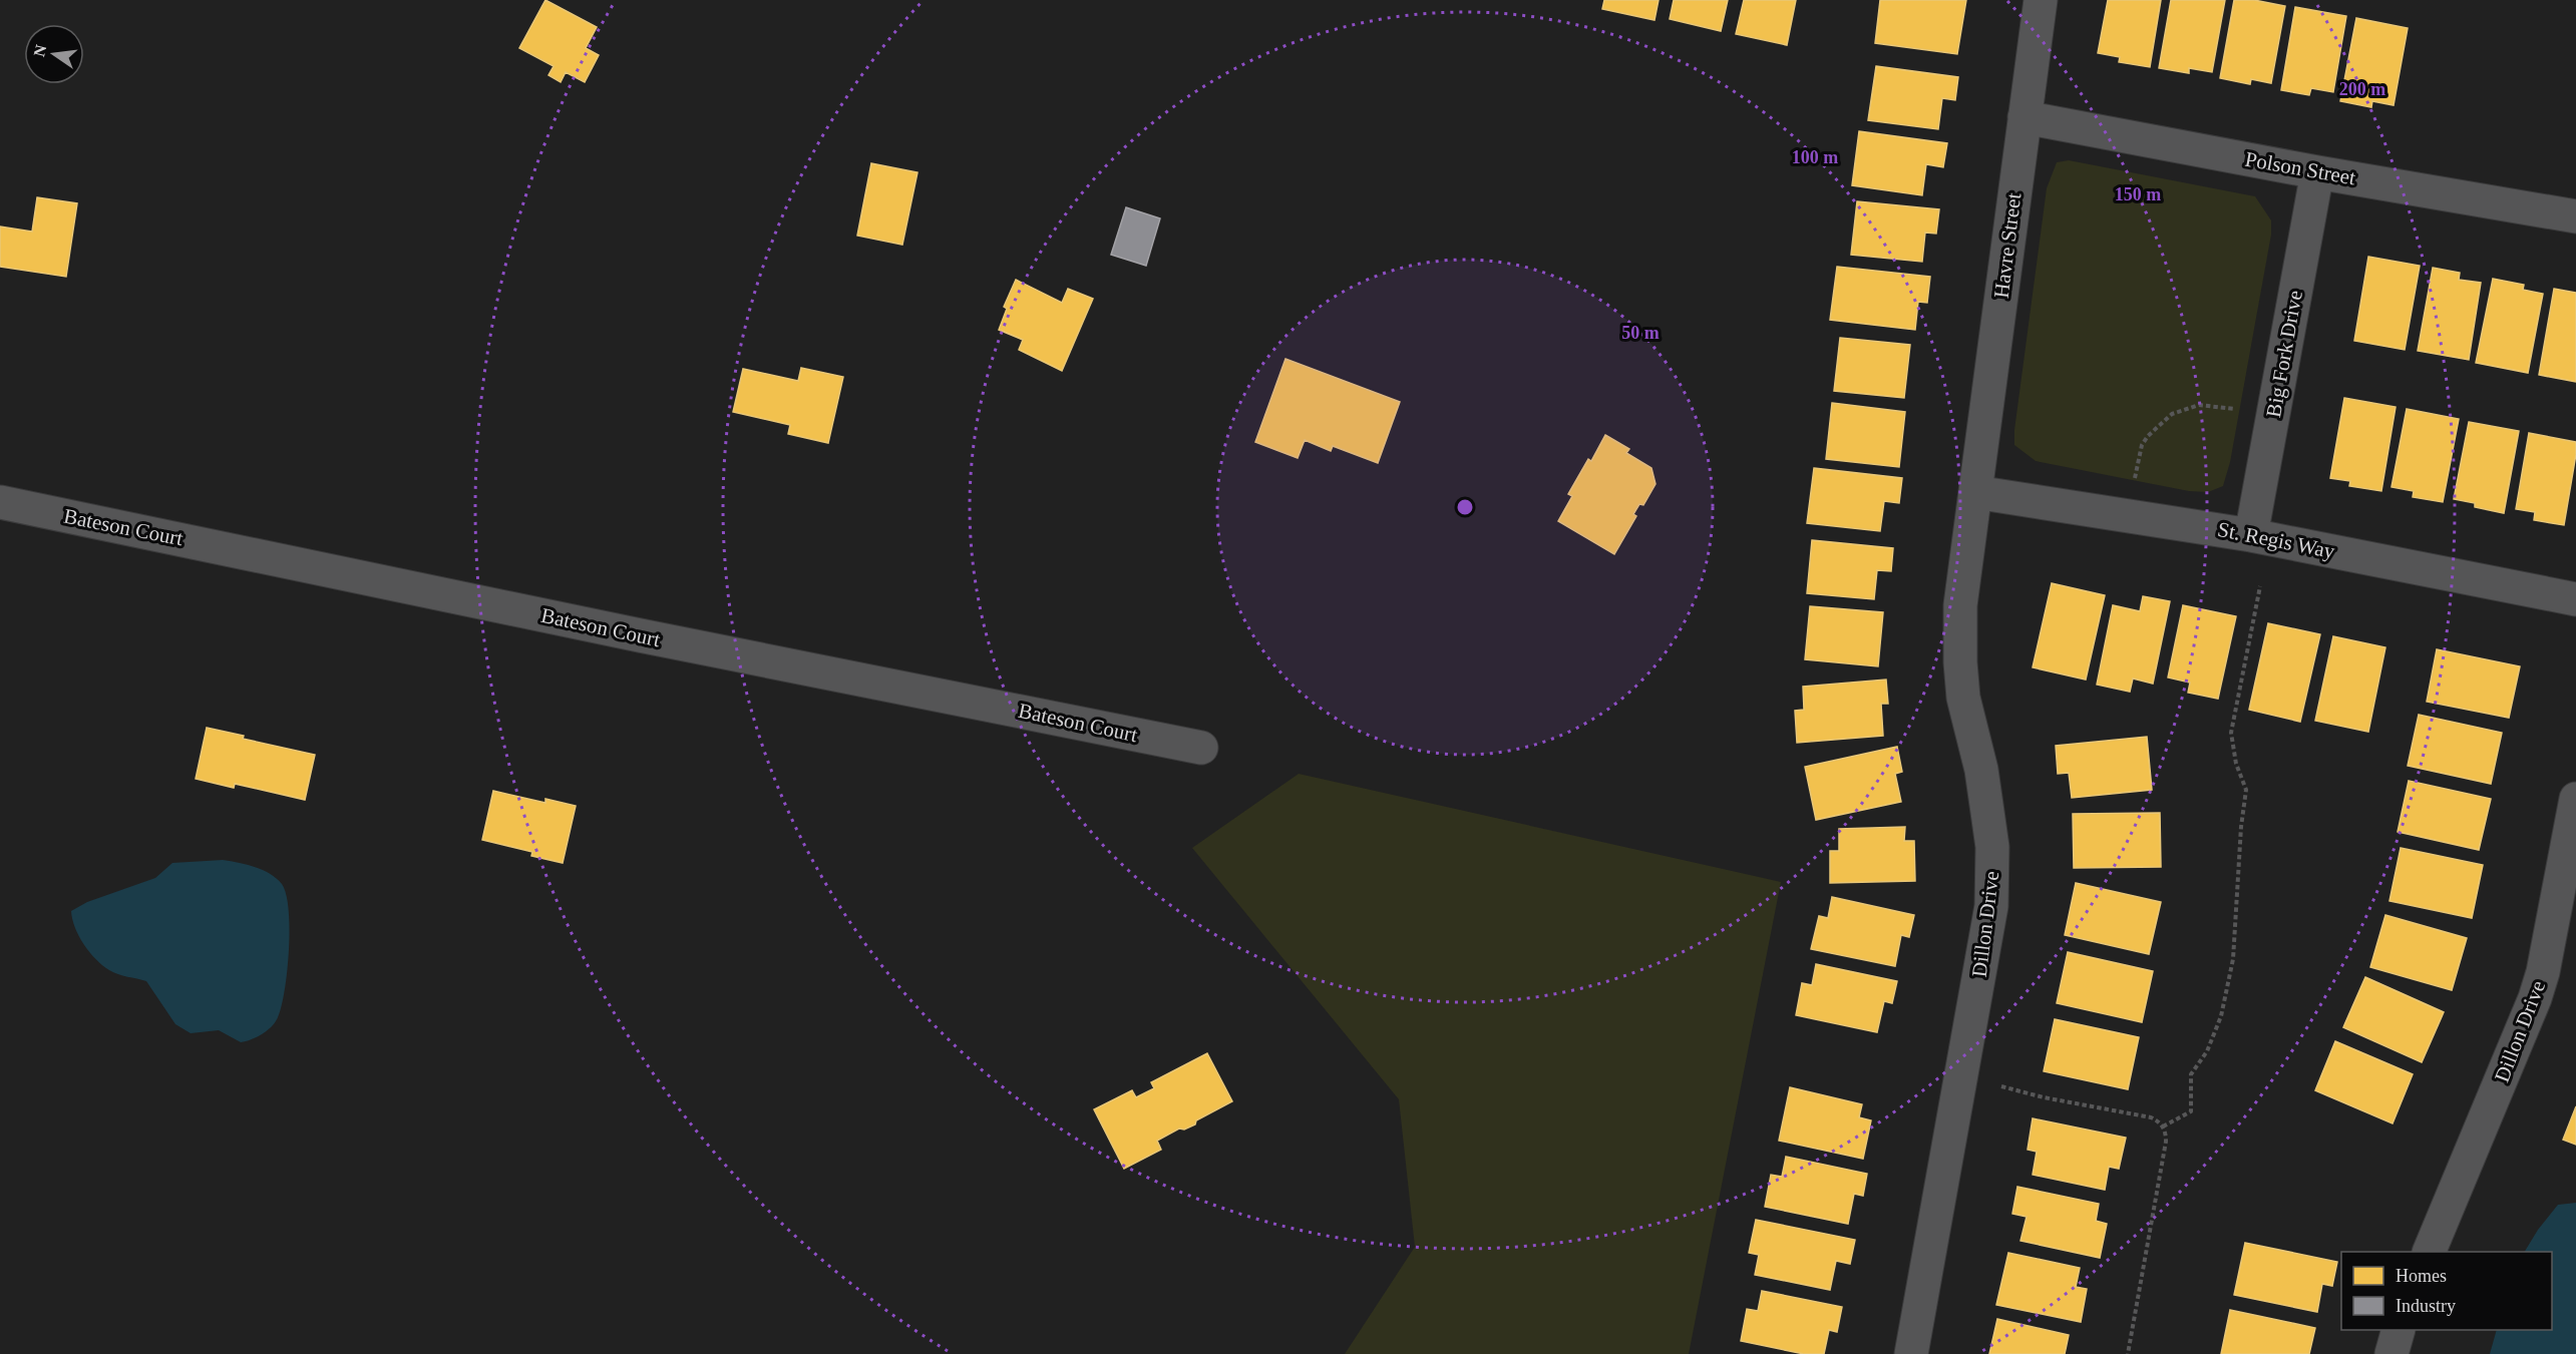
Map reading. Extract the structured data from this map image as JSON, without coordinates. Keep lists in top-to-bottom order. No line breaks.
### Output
{"streets":{"street":["Polson Street","Havre Street","Big Fork Drive","Bateson Court","St. Regis Way","Dillon Drive"]},"crossings":[["Polson Street","Havre Street"],["Polson Street","Big Fork Drive"],["Havre Street","St. Regis Way"],["Havre Street","Dillon Drive"],["Big Fork Drive","St. Regis Way"],["St. Regis Way","Dillon Drive"]],"legend":["Homes","Industry"],"north":"left","rings":["200 m","100 m","150 m","50 m"]}
